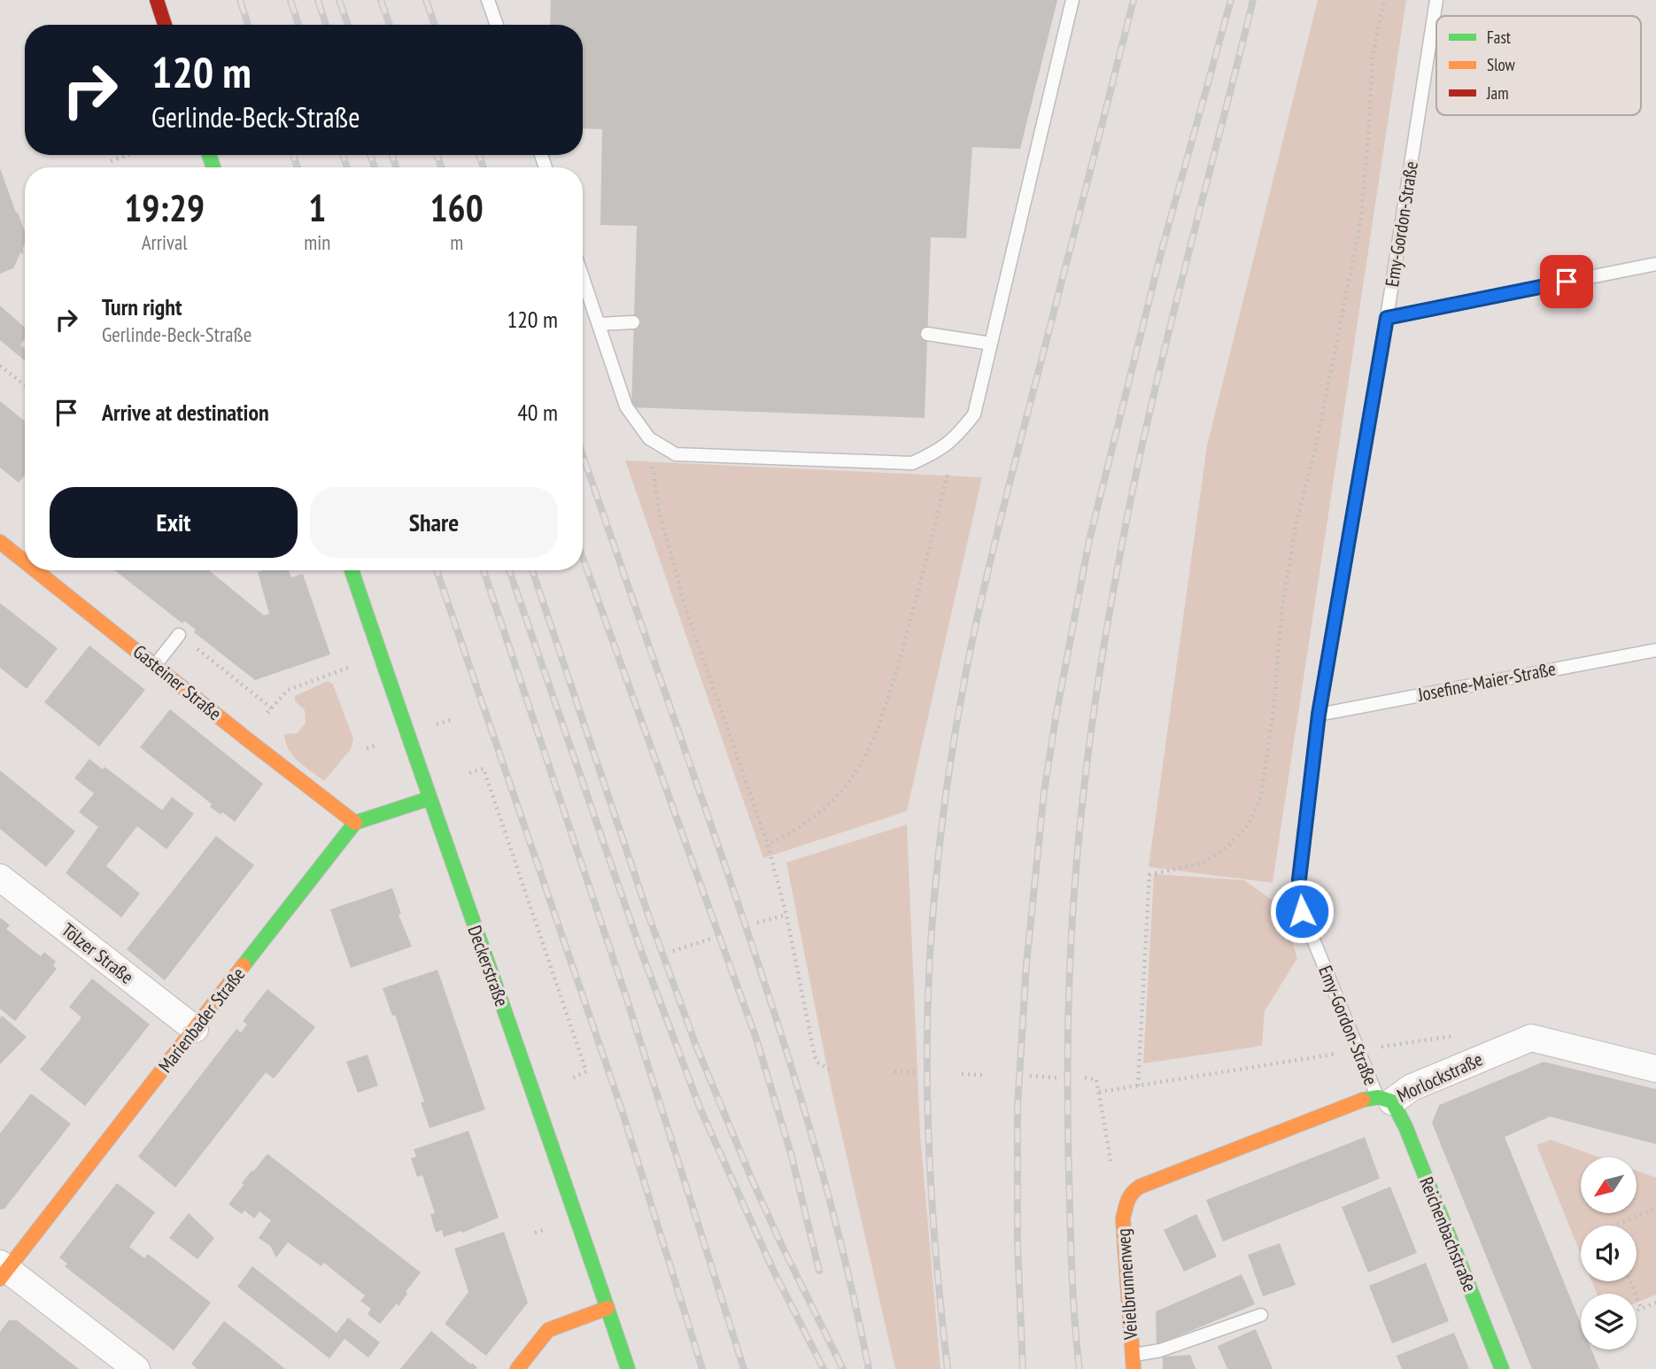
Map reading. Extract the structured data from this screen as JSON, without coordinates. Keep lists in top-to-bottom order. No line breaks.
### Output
{"streets":{"street":["Gasteiner Straße","Tölzer Straße","Deckerstraße","Marienbader Straße","Morlockstraße","Reichenbachstraße","Veielbrunnenweg"],"lane":["Emy-Gordon-Straße","Josefine-Maier-Straße"]},"crossings":[["Emy-Gordon-Straße","Josefine-Maier-Straße"],["Emy-Gordon-Straße","Morlockstraße"],["Emy-Gordon-Straße","Reichenbachstraße"],["Gasteiner Straße","Marienbader Straße"],["Tölzer Straße","Marienbader Straße"],["Morlockstraße","Reichenbachstraße"],["Morlockstraße","Veielbrunnenweg"]],"legend":["Fast","Slow","Jam"],"north":"bottom left","page":{"turn":["120 m","Gerlinde-Beck-Straße"],"eta":["19:29","Arrival","1","min","160","m"],"list":[{"name":"Turn right","note":"Gerlinde-Beck-Straße","value":"120 m"},{"name":"Arrive at destination","value":"40 m"}],"buttons":["Exit","Share"]}}
